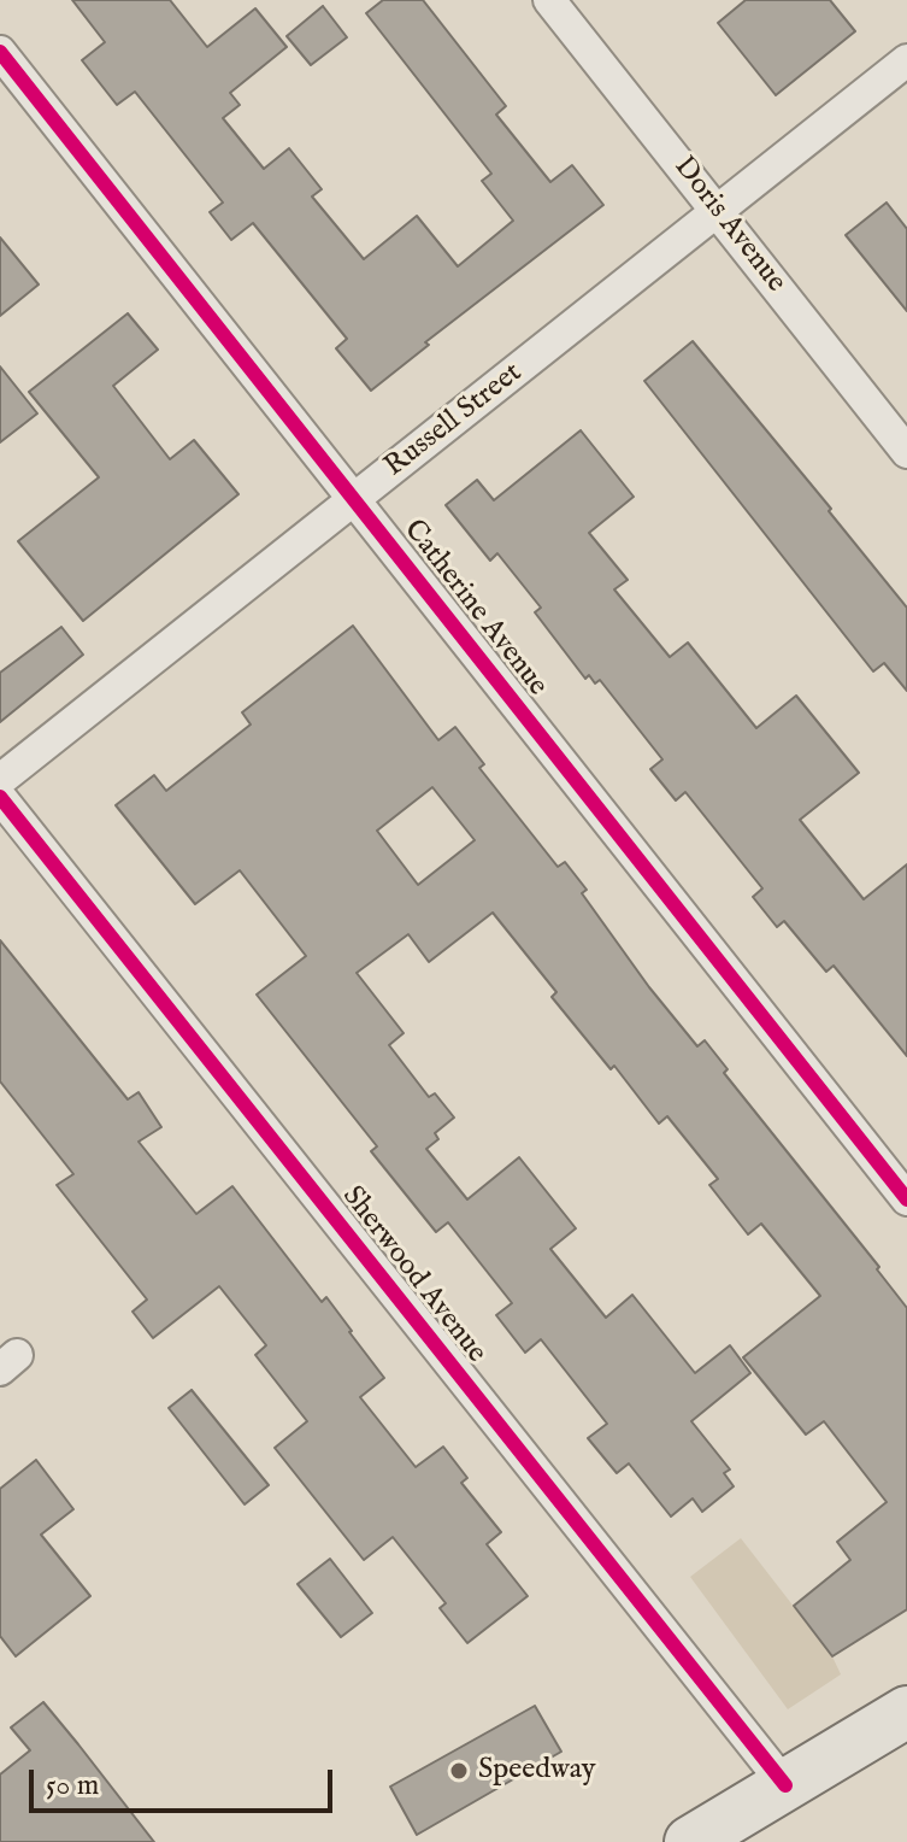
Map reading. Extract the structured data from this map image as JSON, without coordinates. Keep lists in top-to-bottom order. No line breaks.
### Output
{"streets":{"street":["Doris Avenue","Russell Street","Catherine Avenue","Sherwood Avenue"]},"crossings":[["Doris Avenue","Russell Street"],["Russell Street","Catherine Avenue"]],"places":["Speedway"],"scale_bar":"50 m"}
